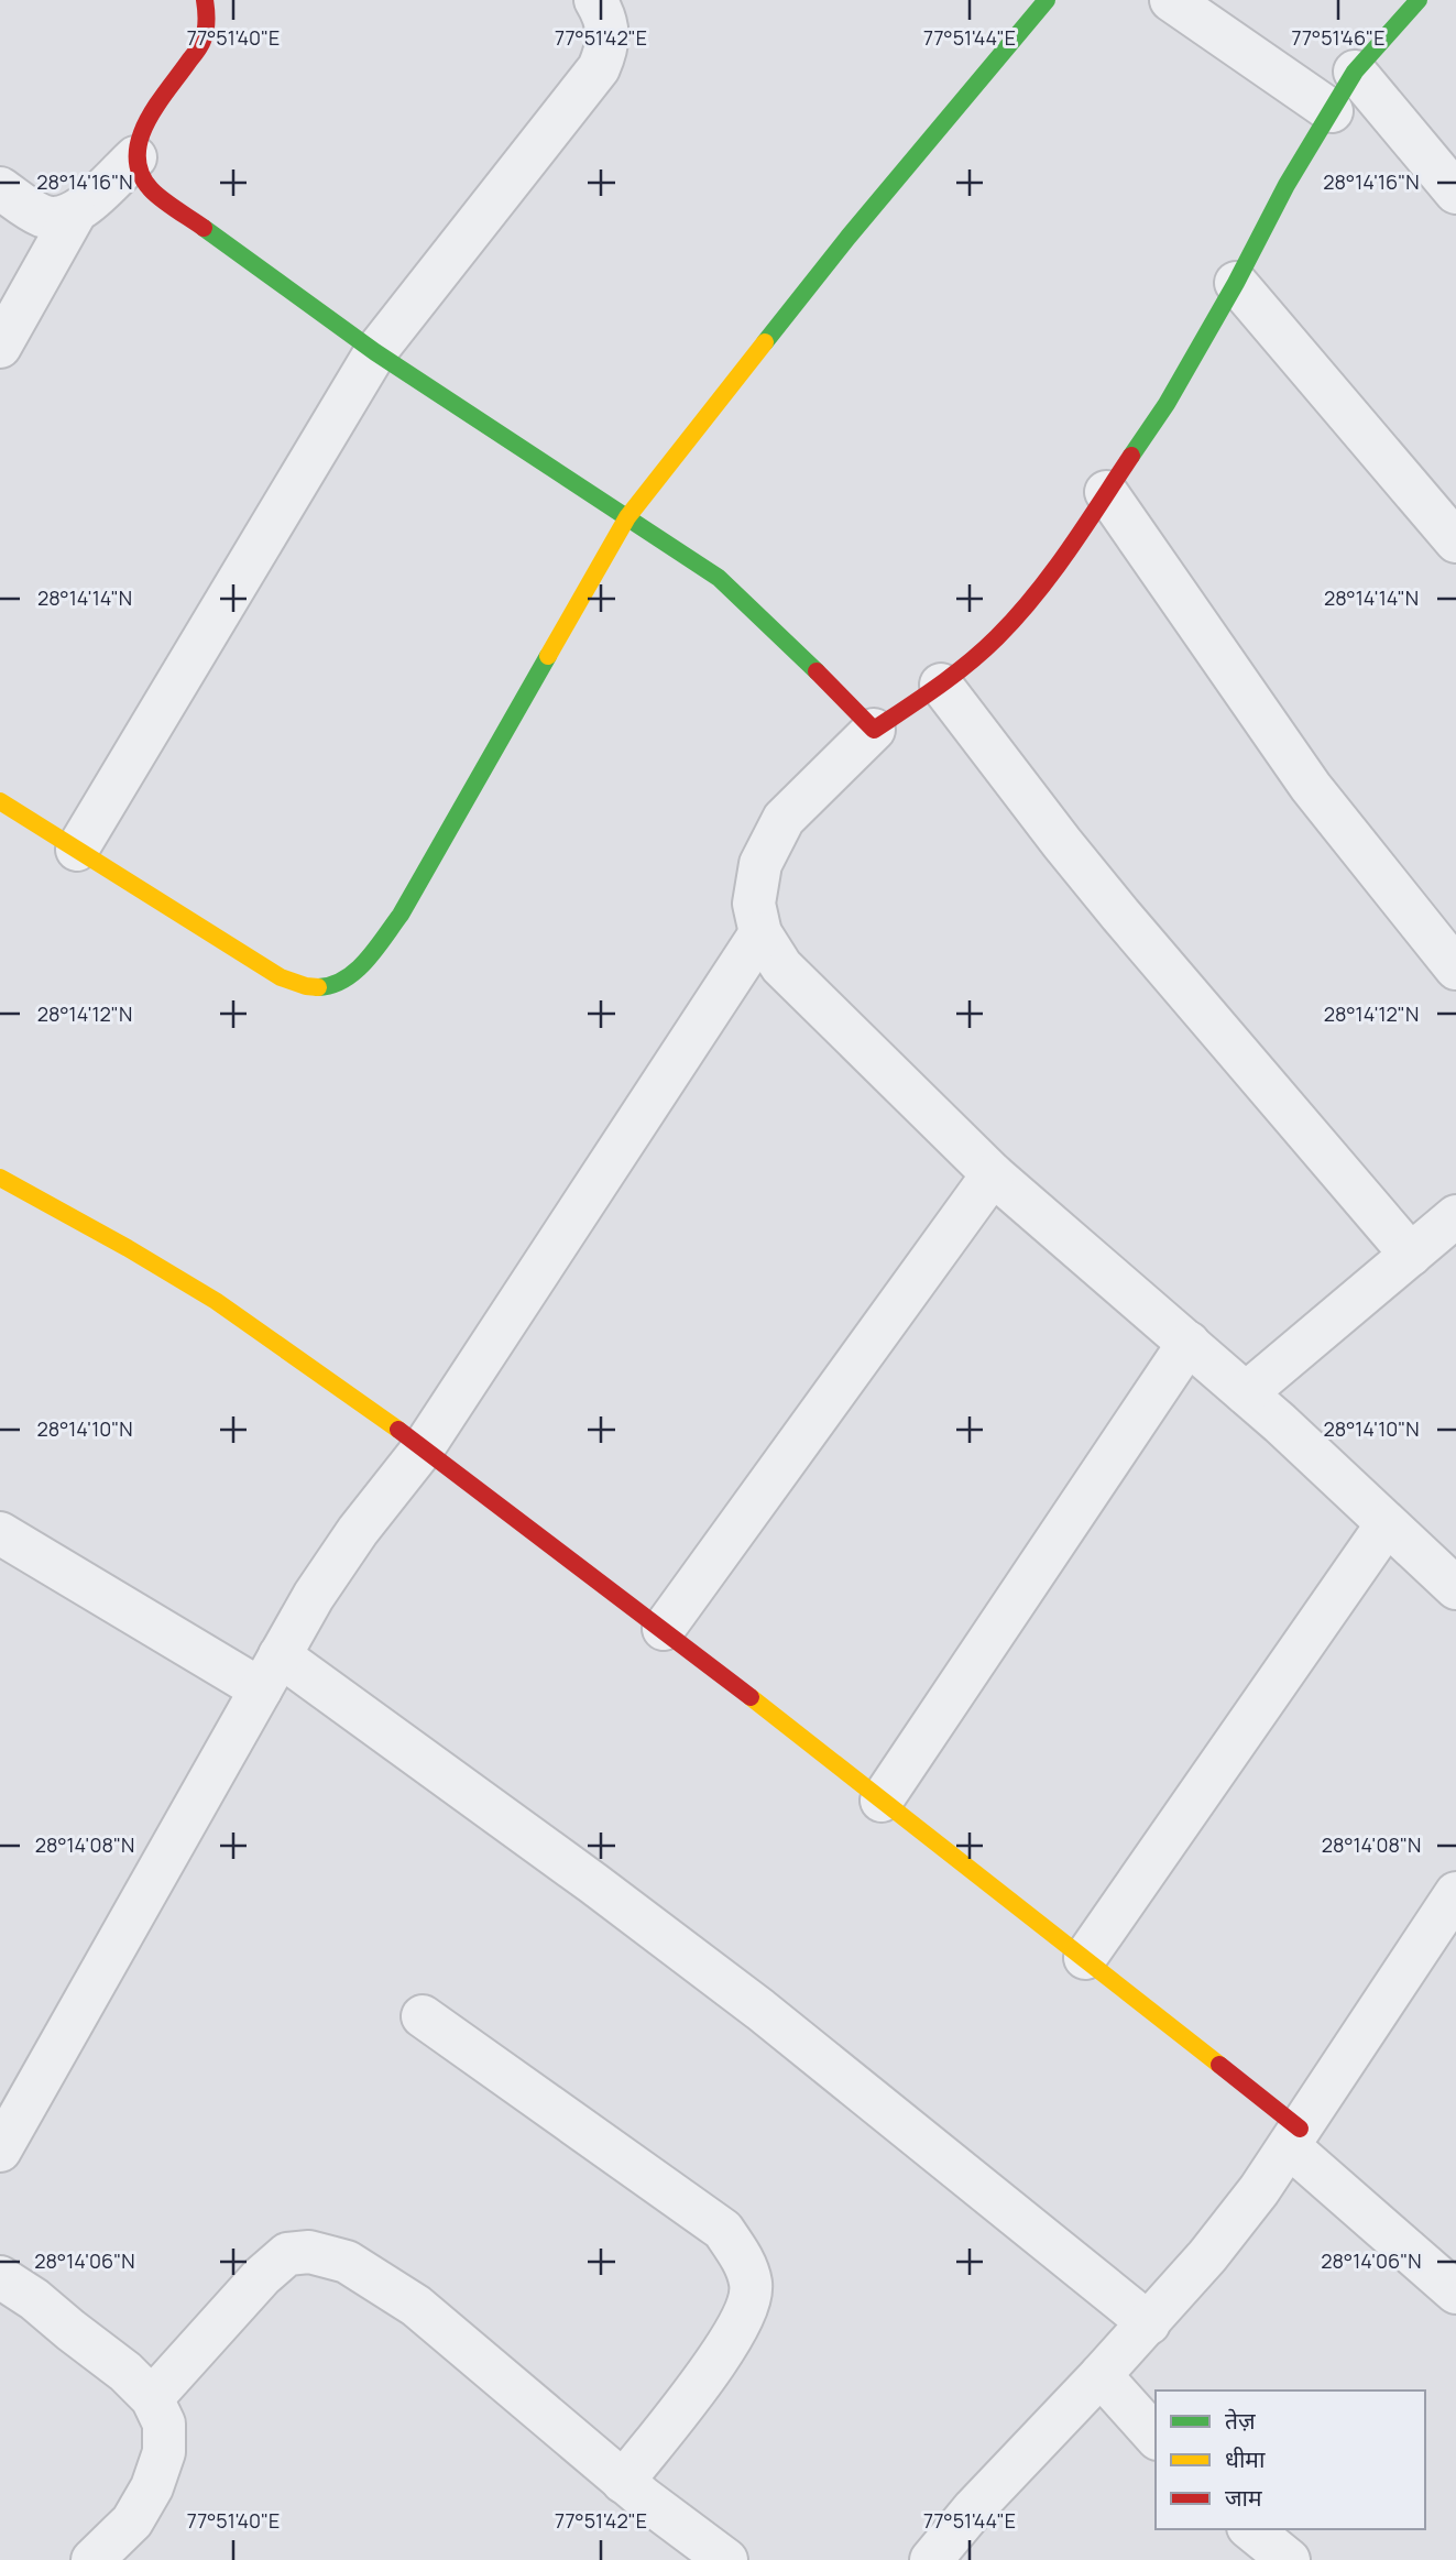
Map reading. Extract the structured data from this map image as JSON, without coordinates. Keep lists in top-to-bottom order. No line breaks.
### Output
{"legend":["तेज़","धीमा","जाम"],"coordinates":["77°51'40\"E","77°51'42\"E","77°51'44\"E","77°51'46\"E","28°14'16\"N","28°14'14\"N","28°14'12\"N","28°14'10\"N","28°14'08\"N","28°14'06\"N"]}
